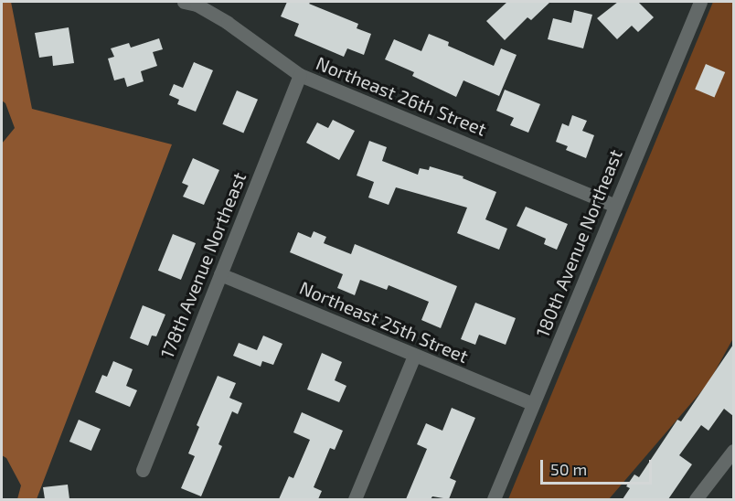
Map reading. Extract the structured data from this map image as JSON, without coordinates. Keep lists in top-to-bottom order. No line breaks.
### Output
{"streets":{"street":["Northeast 26th Street","180th Avenue Northeast","178th Avenue Northeast","Northeast 25th Street"]},"crossings":[["Northeast 26th Street","180th Avenue Northeast"],["Northeast 26th Street","178th Avenue Northeast"],["180th Avenue Northeast","Northeast 25th Street"],["178th Avenue Northeast","Northeast 25th Street"]],"scale_bar":"50 m"}
